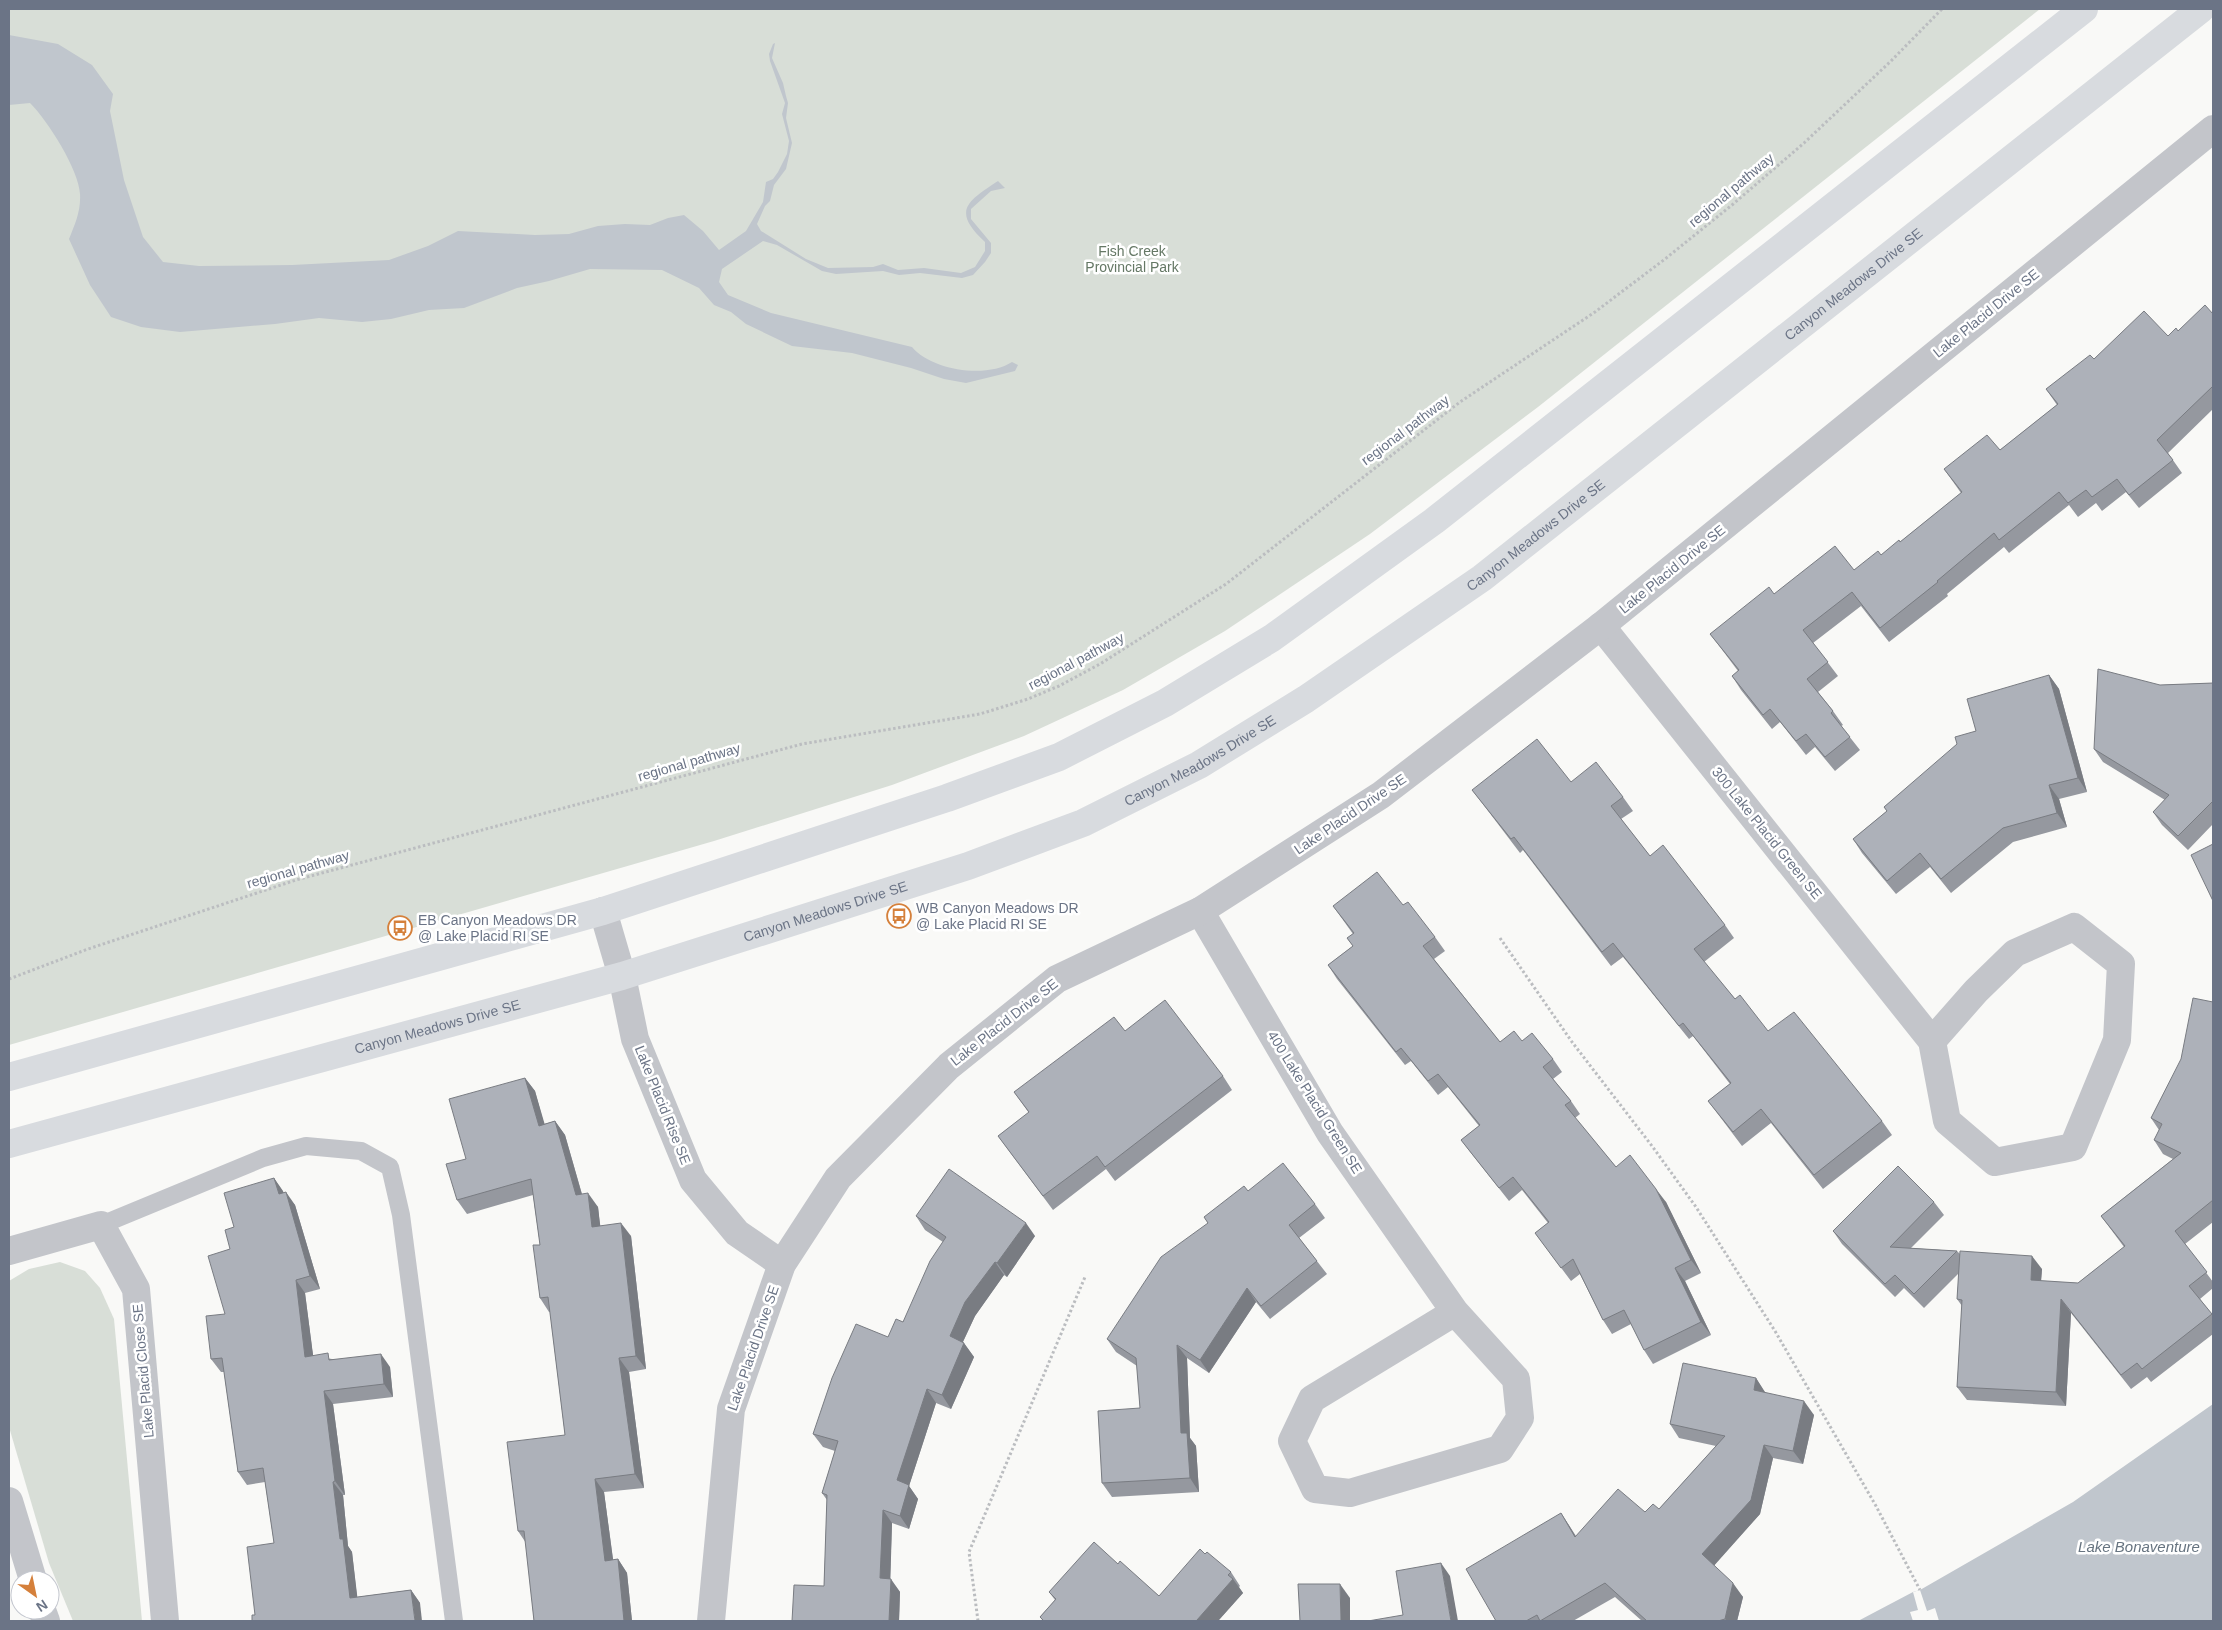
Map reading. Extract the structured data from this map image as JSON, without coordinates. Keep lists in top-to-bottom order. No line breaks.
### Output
{"streets":{"main road":["Canyon Meadows Drive SE"],"street":["Lake Placid Drive SE","300 Lake Placid Green SE","400 Lake Placid Green SE","Lake Placid Rise SE","Lake Placid Close SE"],"path":["regional pathway"]},"crossings":[["Canyon Meadows Drive SE","Lake Placid Rise SE"],["Lake Placid Drive SE","300 Lake Placid Green SE"],["Lake Placid Drive SE","400 Lake Placid Green SE"],["Lake Placid Drive SE","Lake Placid Rise SE"]],"water":["Lake Bonaventure"],"parks":["Fish Creek Provincial Park"],"places":{"bus stop":["WB Canyon Meadows DR @ Lake Placid RI SE","EB Canyon Meadows DR @ Lake Placid RI SE"]},"north":"bottom right"}
